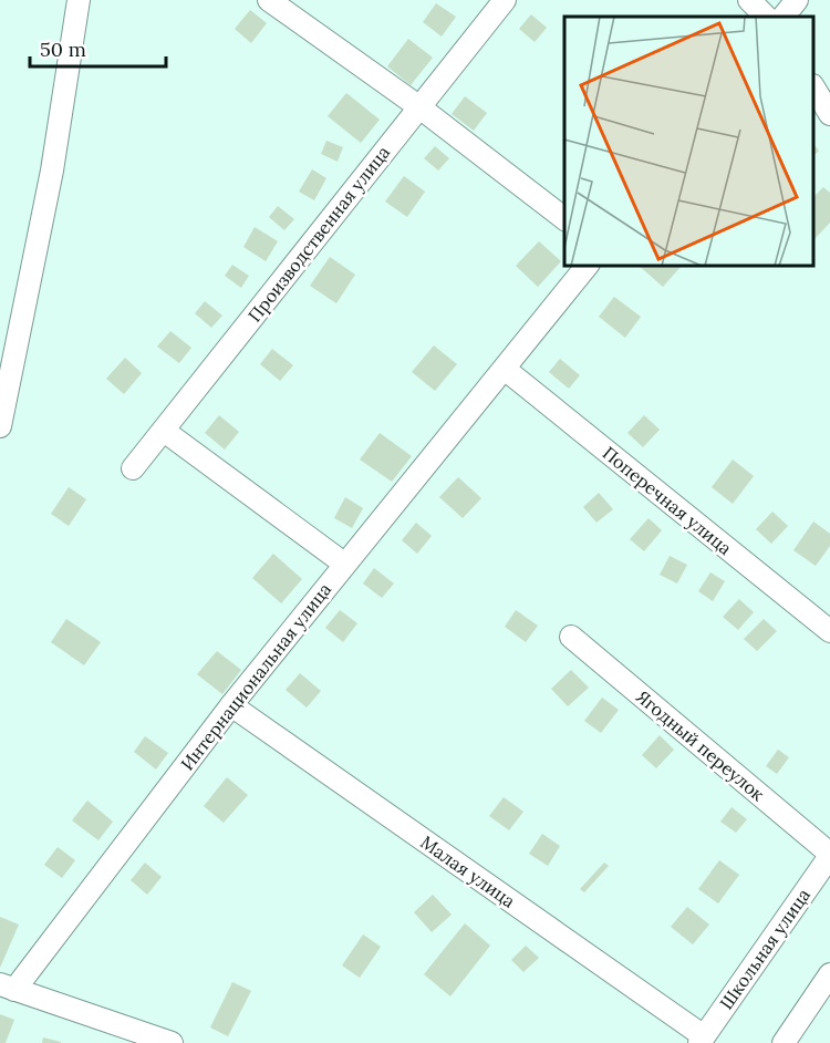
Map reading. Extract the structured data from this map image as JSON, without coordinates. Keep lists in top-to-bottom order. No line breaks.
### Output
{"streets":{"street":["Производственная улица","Поперечная улица","Интернациональная улица","Ягодный переулок","Малая улица","Школьная улица"]},"crossings":[["Поперечная улица","Интернациональная улица"],["Интернациональная улица","Малая улица"],["Ягодный переулок","Школьная улица"],["Малая улица","Школьная улица"]],"scale_bar":"50 m"}
